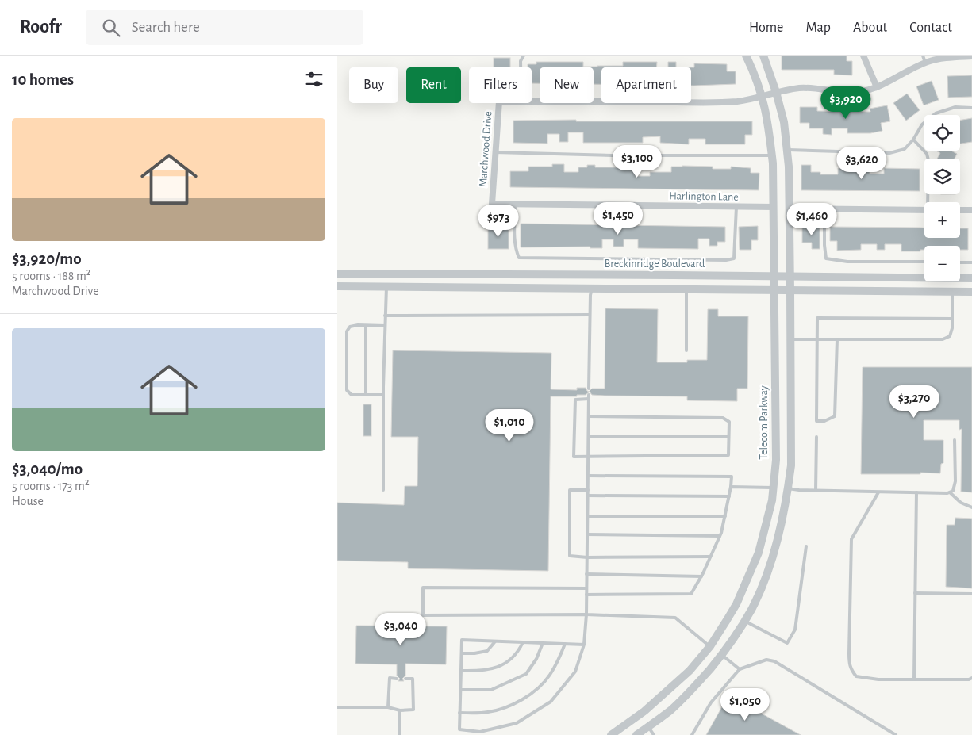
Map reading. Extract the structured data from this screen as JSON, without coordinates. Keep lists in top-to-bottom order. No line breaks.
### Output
{"streets":{"street":["Marchwood Drive","Harlington Lane","Breckinridge Boulevard","Telecom Parkway"]},"crossings":[["Marchwood Drive","Harlington Lane"],["Marchwood Drive","Telecom Parkway"],["Harlington Lane","Telecom Parkway"],["Breckinridge Boulevard","Telecom Parkway"]],"page":{"header":"Roofr","search":"Search here","nav":["Home","Map","About","Contact"],"heading":"10 homes","chip":["Buy","Rent","Filters","New","Apartment"],"price":["$3,920","$3,100","$3,620","$1,450","$1,460","$973","$3,270","$1,010","$3,040","$1,050"],"list":[{"name":"$3,920/mo","note":"5 rooms · 188 m² · Marchwood Drive"},{"name":"$3,040/mo","note":"5 rooms · 173 m² · House"}],"map_buttons":["+","−"]}}
